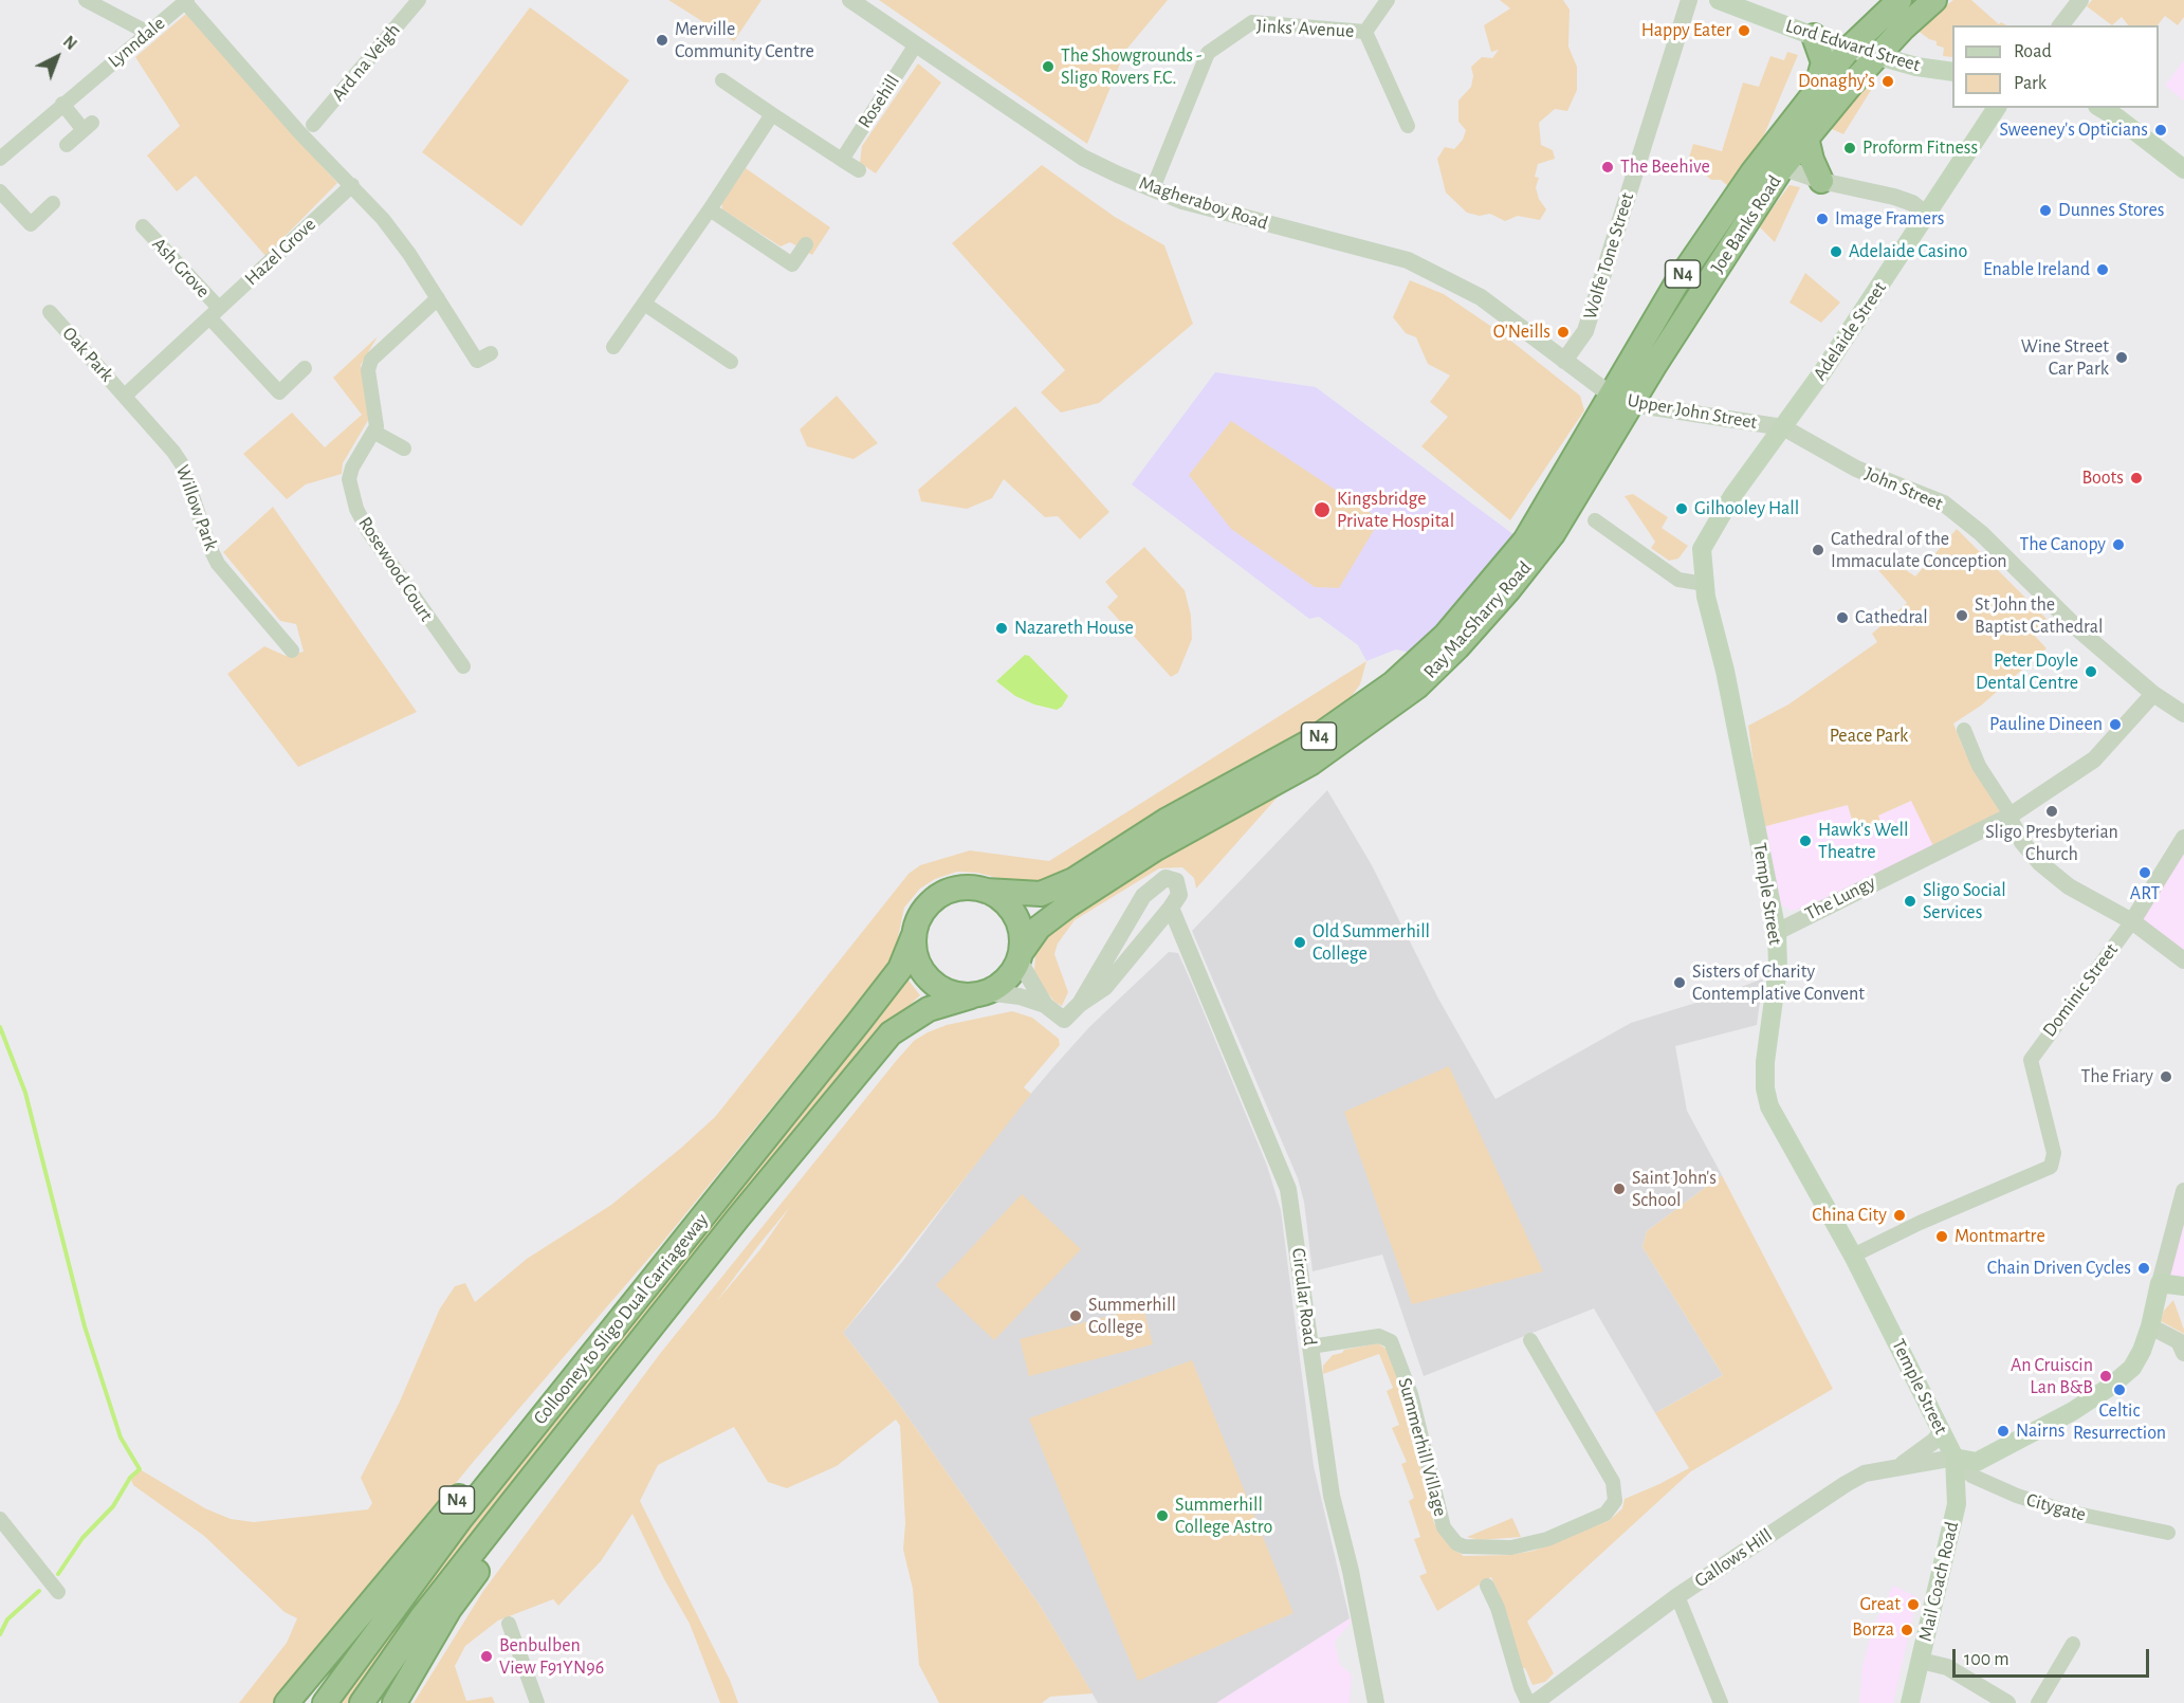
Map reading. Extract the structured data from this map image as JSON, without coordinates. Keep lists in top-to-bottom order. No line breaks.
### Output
{"streets":{"highway":["Joe Banks Road","N4","Ray MacSharry Road","Collooney to Sligo Dual Carriageway"],"main road":["Lord Edward Street","Adelaide Street","Temple Street","Mail Coach Road"],"street":["Jinks' Avenue","Lynndale","Ard na Veigh","Rosehill","Magheraboy Road","Hazel Grove","Wolfe Tone Street","Ash Grove","Oak Park","Upper John Street","John Street","Willow Park","Rosewood Court","The Lungy","Dominic Street","Circular Road","Summerhill Village","Citygate","Gallows Hill"]},"crossings":[["Jinks' Avenue","Magheraboy Road"],["Lord Edward Street","Joe Banks Road"],["Lord Edward Street","N4"],["Rosehill","Magheraboy Road"],["Magheraboy Road","Wolfe Tone Street"],["Magheraboy Road","Upper John Street"],["Joe Banks Road","N4"],["Joe Banks Road","Upper John Street"],["Joe Banks Road","Ray MacSharry Road"],["Hazel Grove","Ash Grove"],["Hazel Grove","Oak Park"],["Hazel Grove","Willow Park"],["Wolfe Tone Street","Upper John Street"],["N4","Ray MacSharry Road"],["N4","Collooney to Sligo Dual Carriageway"],["Adelaide Street","Upper John Street"],["Adelaide Street","John Street"],["Adelaide Street","Temple Street"],["Oak Park","Willow Park"],["Upper John Street","John Street"],["Upper John Street","Ray MacSharry Road"],["Upper John Street","Temple Street"],["John Street","Temple Street"],["John Street","The Lungy"],["Ray MacSharry Road","Collooney to Sligo Dual Carriageway"],["Temple Street","The Lungy"],["Temple Street","Dominic Street"],["Temple Street","Citygate"],["Temple Street","Gallows Hill"],["Temple Street","Mail Coach Road"],["Circular Road","Summerhill Village"],["Citygate","Gallows Hill"],["Citygate","Mail Coach Road"],["Gallows Hill","Mail Coach Road"]],"parks":["Peace Park"],"places":["Happy Eater","Merville Community Centre","The Showgrounds - Sligo Rovers F.C.","Donaghy’s","Sweeney's Opticians","Proform Fitness","The Beehive","Dunnes Stores","Image Framers","Adelaide Casino","Enable Ireland","O'Neills","Wine Street Car Park","Boots","Gilhooley Hall","Kingsbridge Private Hospital","The Canopy","Cathedral of the Immaculate Conception","St John the Baptist Cathedral","Cathedral","Nazareth House","Peter Doyle Dental Centre","Pauline Dineen","Sligo Presbyterian Church","Hawk's Well Theatre","ART","Sligo Social Services","Old Summerhill College","Sisters of Charity Contemplative Convent","The Friary","Saint John's School","China City","Montmartre","Chain Driven Cycles","Summerhill College","An Cruiscin Lan B&B","Celtic Resurrection","Nairns","Summerhill College Astro","Great","Borza","Benbulben View F91YN96"],"legend":["Road","Park"],"scale_bar":"100 m","north":"top right"}
